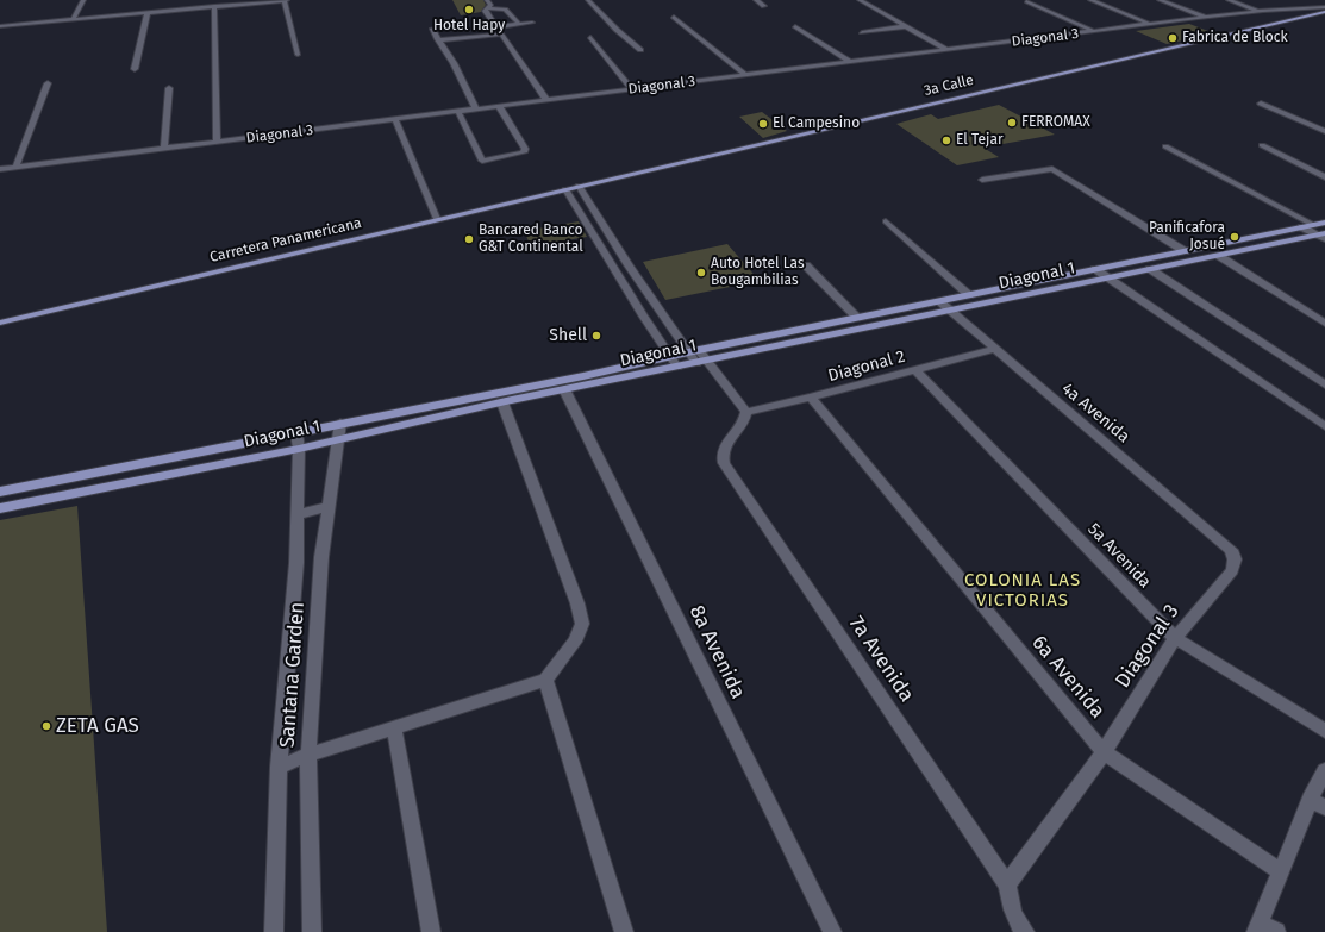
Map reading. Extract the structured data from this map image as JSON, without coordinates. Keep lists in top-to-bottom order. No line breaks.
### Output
{"streets":{"main road":["3a Calle","Carretera Panamericana","Diagonal 1"],"street":["Diagonal 3","Diagonal 2","4a Avenida","5a Avenida","8a Avenida","7a Avenida","Santana Garden","6a Avenida"]},"crossings":[["Diagonal 3","4a Avenida"],["Diagonal 3","5a Avenida"],["Diagonal 3","7a Avenida"],["Diagonal 3","6a Avenida"],["3a Calle","Carretera Panamericana"],["Diagonal 1","4a Avenida"],["Diagonal 1","8a Avenida"],["Diagonal 1","Santana Garden"],["Diagonal 2","4a Avenida"],["Diagonal 2","5a Avenida"],["Diagonal 2","7a Avenida"],["Diagonal 2","6a Avenida"]],"districts":["COLONIA LAS VICTORIAS"],"places":["Hotel Hapy","Fabrica de Block","FERROMAX","El Campesino","El Tejar","Panificafora Josué","Bancared Banco G&T Continental","Auto Hotel Las Bougambilias","Shell","ZETA GAS"]}
